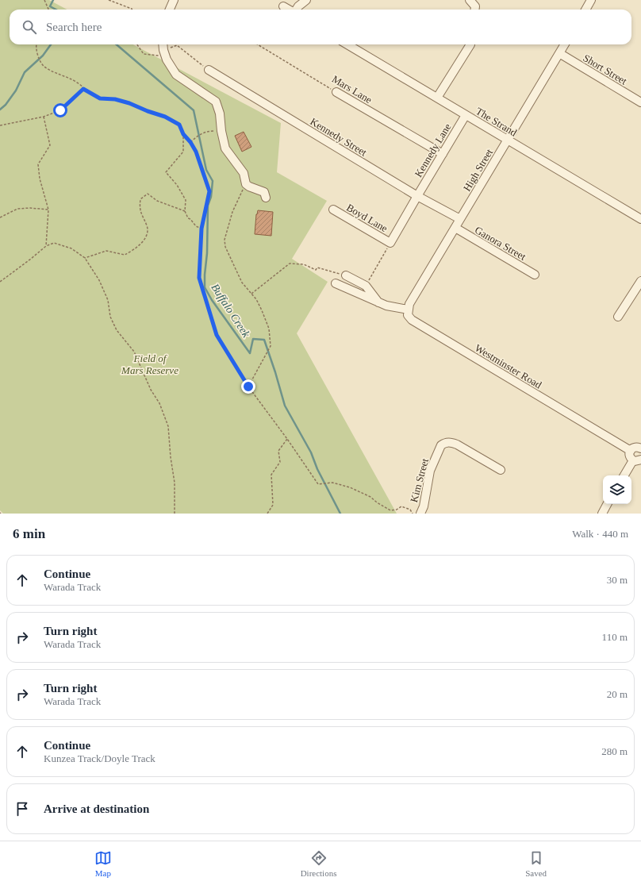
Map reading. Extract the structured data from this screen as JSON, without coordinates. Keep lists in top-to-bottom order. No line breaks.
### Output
{"streets":{"street":["Short Street","Mars Lane","The Strand","Kennedy Street","Kennedy Lane","High Street","Boyd Lane","Ganora Street","Westminster Road","Kim Street"]},"crossings":[["Short Street","High Street"],["Mars Lane","Kennedy Lane"],["The Strand","Kennedy Lane"],["The Strand","High Street"],["Kennedy Street","Kennedy Lane"],["Kennedy Street","High Street"],["Kennedy Street","Boyd Lane"],["Kennedy Lane","Boyd Lane"],["High Street","Ganora Street"],["High Street","Westminster Road"]],"water":["Buffalo Creek"],"parks":["Field of Mars Reserve"],"page":{"search":"Search here","heading":["6 min","Walk · 440 m"],"list":[["Continue","Warada Track","30 m"],["Turn right","Warada Track","110 m"],["Turn right","Warada Track","20 m"],["Continue","Kunzea Track/Doyle Track","280 m"],"Arrive at destination"],"nav":["Map","Directions","Saved"]}}
